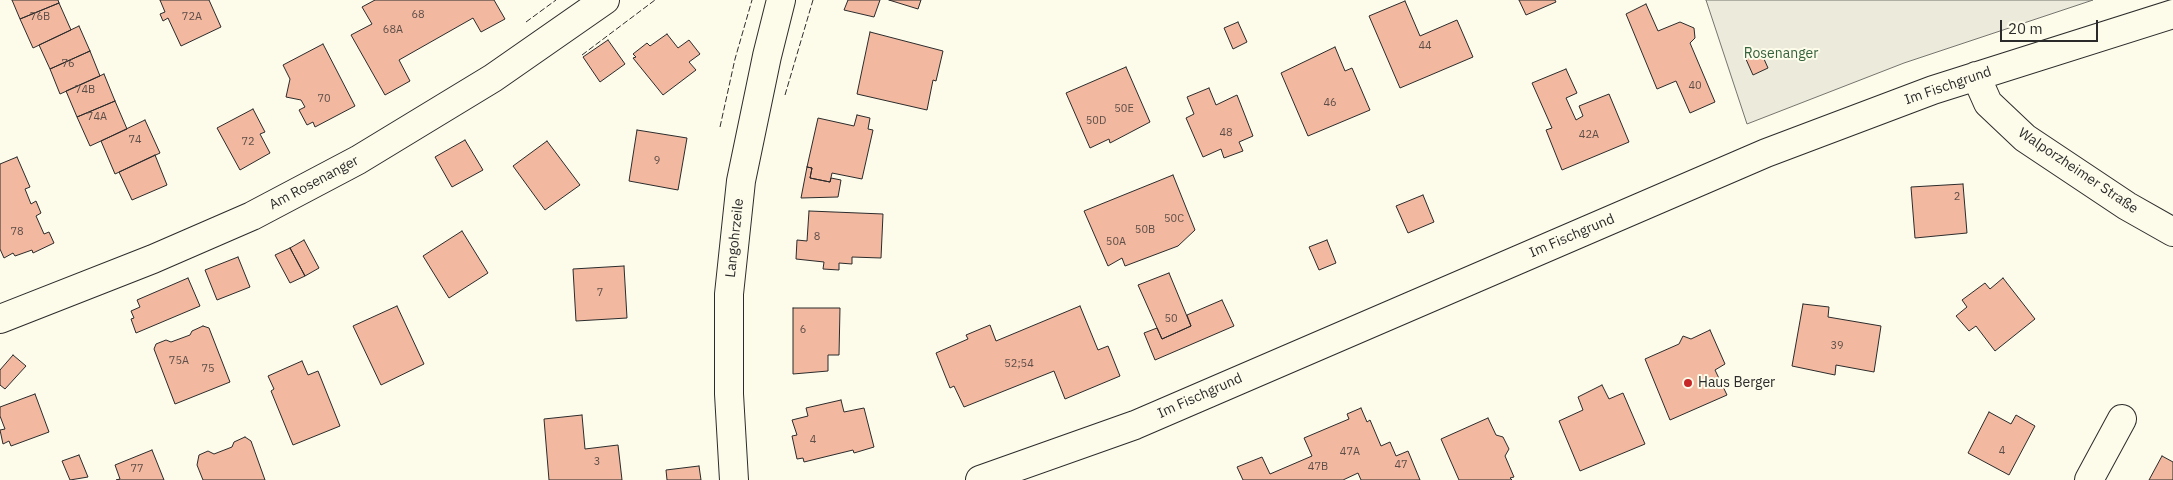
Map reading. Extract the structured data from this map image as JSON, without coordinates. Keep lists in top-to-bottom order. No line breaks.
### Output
{"streets":{"street":["Im Fischgrund","Walporzheimer Straße","Am Rosenanger","Langohrzeile"]},"crossings":[["Im Fischgrund","Walporzheimer Straße"]],"parks":["Rosenanger"],"places":["Haus Berger"],"house_numbers":["68","76B","72A","68A","44","76","40","74B","70","46","50E","74A","50D","48","42A","74","72","9","2","50C","50B","78","8","50A","7","50","6","39","75A","52;54","75","4","4","47A","3","47","47B","77"],"scale_bar":"20 m"}
